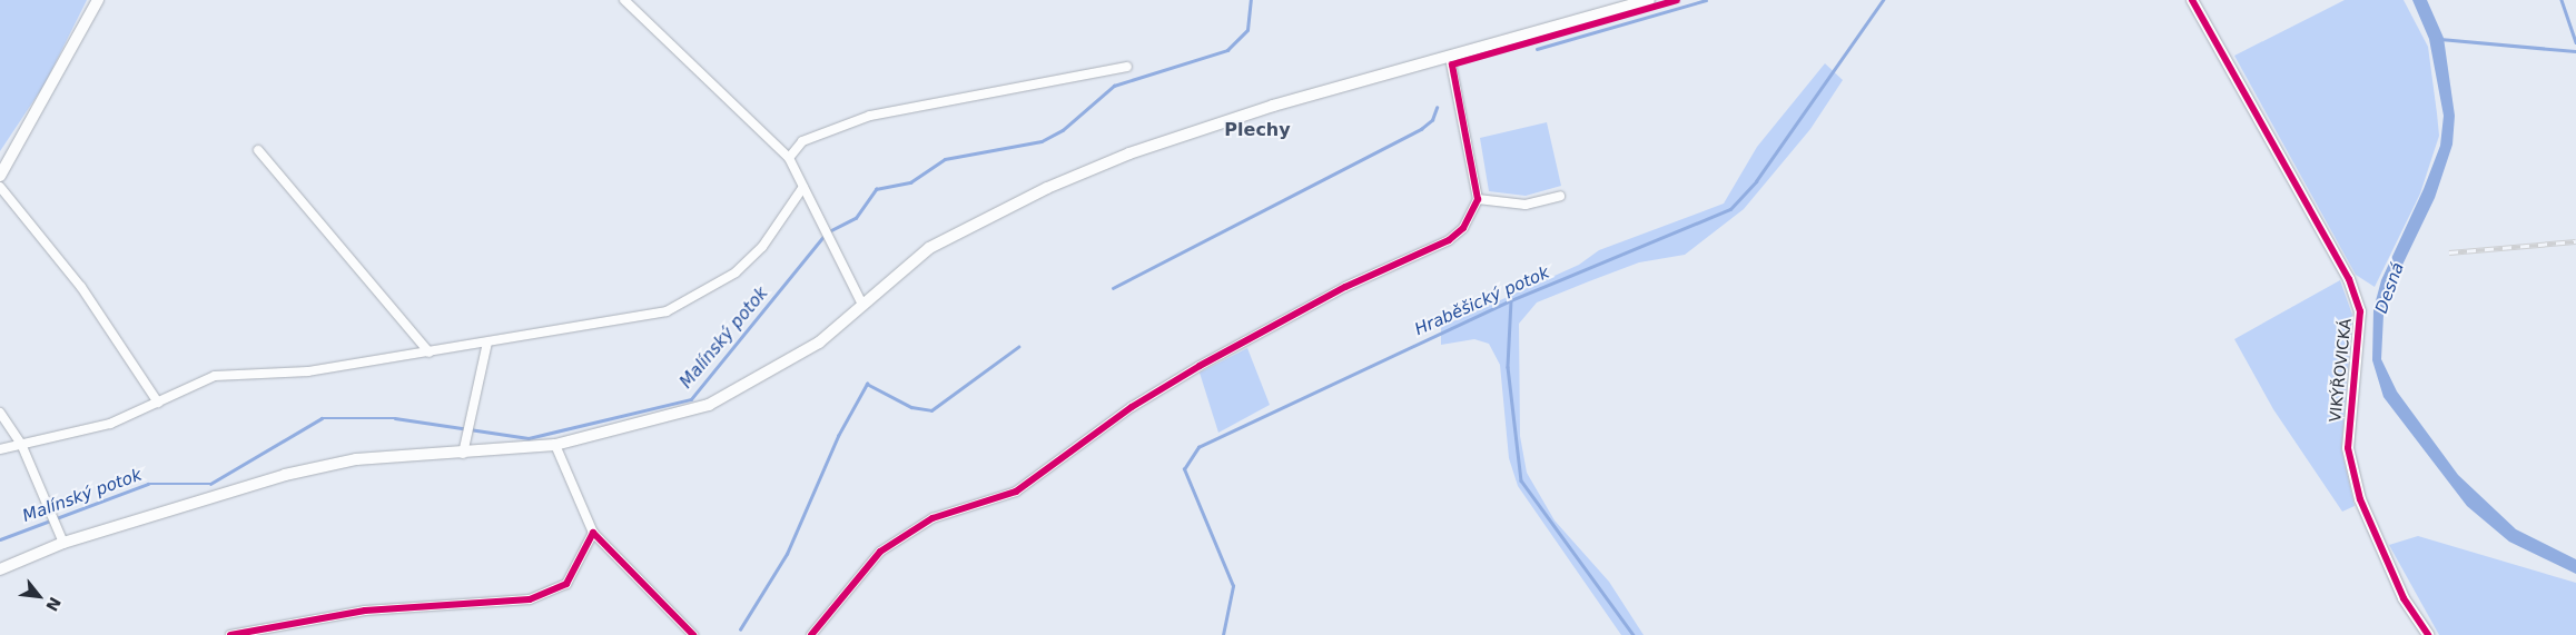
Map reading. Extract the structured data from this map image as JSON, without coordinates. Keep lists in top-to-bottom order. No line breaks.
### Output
{"streets":{"main road":["VIKÝŘOVICKÁ"]},"districts":["Plechy"],"water":["Desná","Hraběšický potok","Malínský potok"],"north":"bottom right"}
